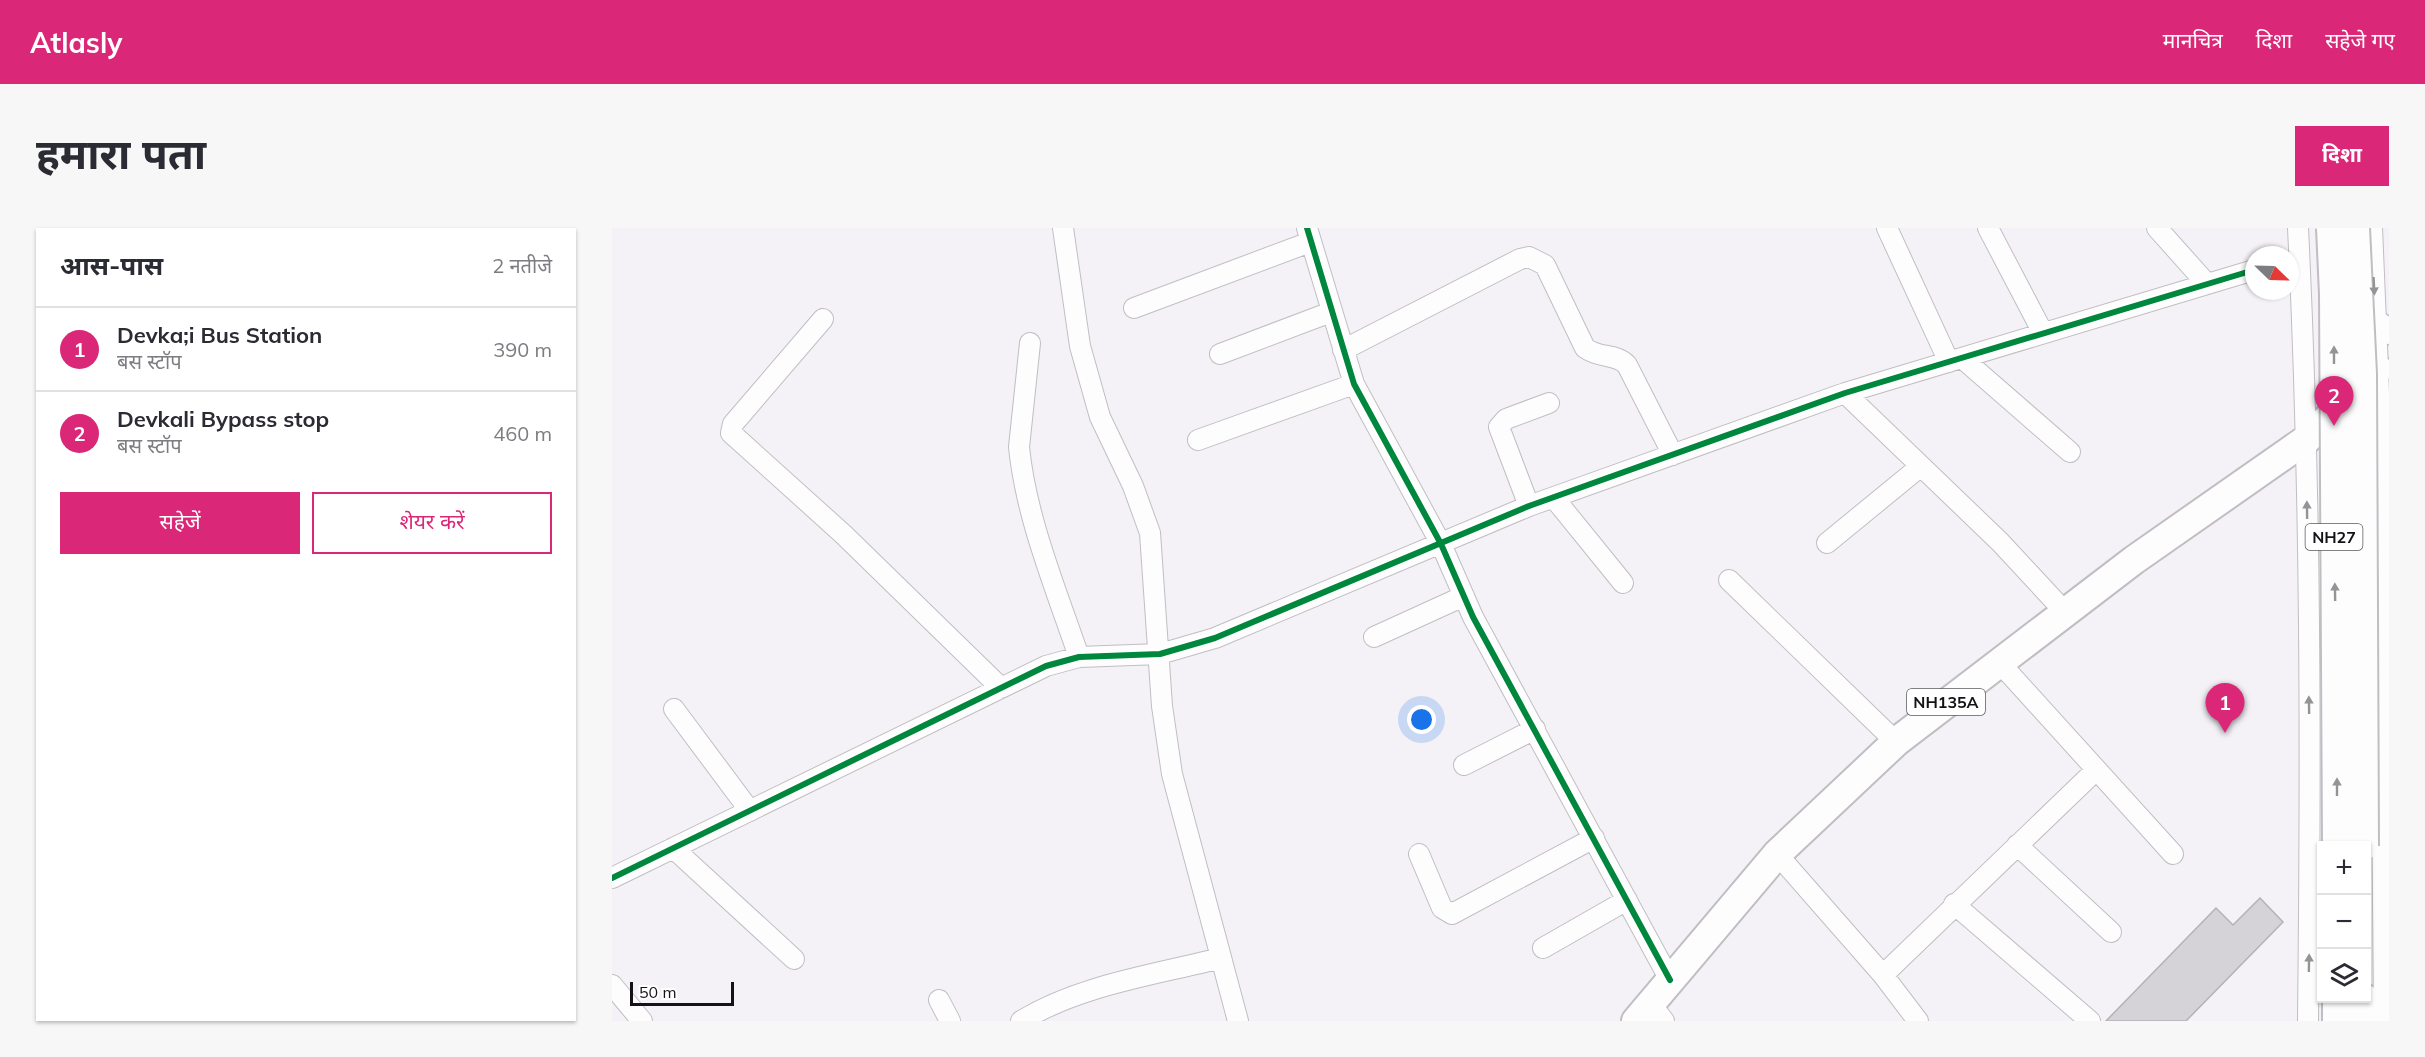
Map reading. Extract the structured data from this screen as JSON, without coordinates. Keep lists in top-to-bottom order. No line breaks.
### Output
{"streets":{"highway":["NH27","NH135A"]},"scale_bar":"50 m","north":"bottom right","page":{"header":"Atlasly","nav":["मानचित्र","दिशा","सहेजे गए"],"buttons":["दिशा",["सहेजें","शेयर करें"]],"title":"हमारा पता","heading":["आस-पास","2 नतीजे"],"list":[{"mark":"1","name":"Devka;i Bus Station","note":"बस स्टॉप","value":"390 m"},{"mark":"2","name":"Devkali Bypass stop","note":"बस स्टॉप","value":"460 m"}],"pins":["2","1"],"map_buttons":["+","−"],"scale":"50 m"}}
